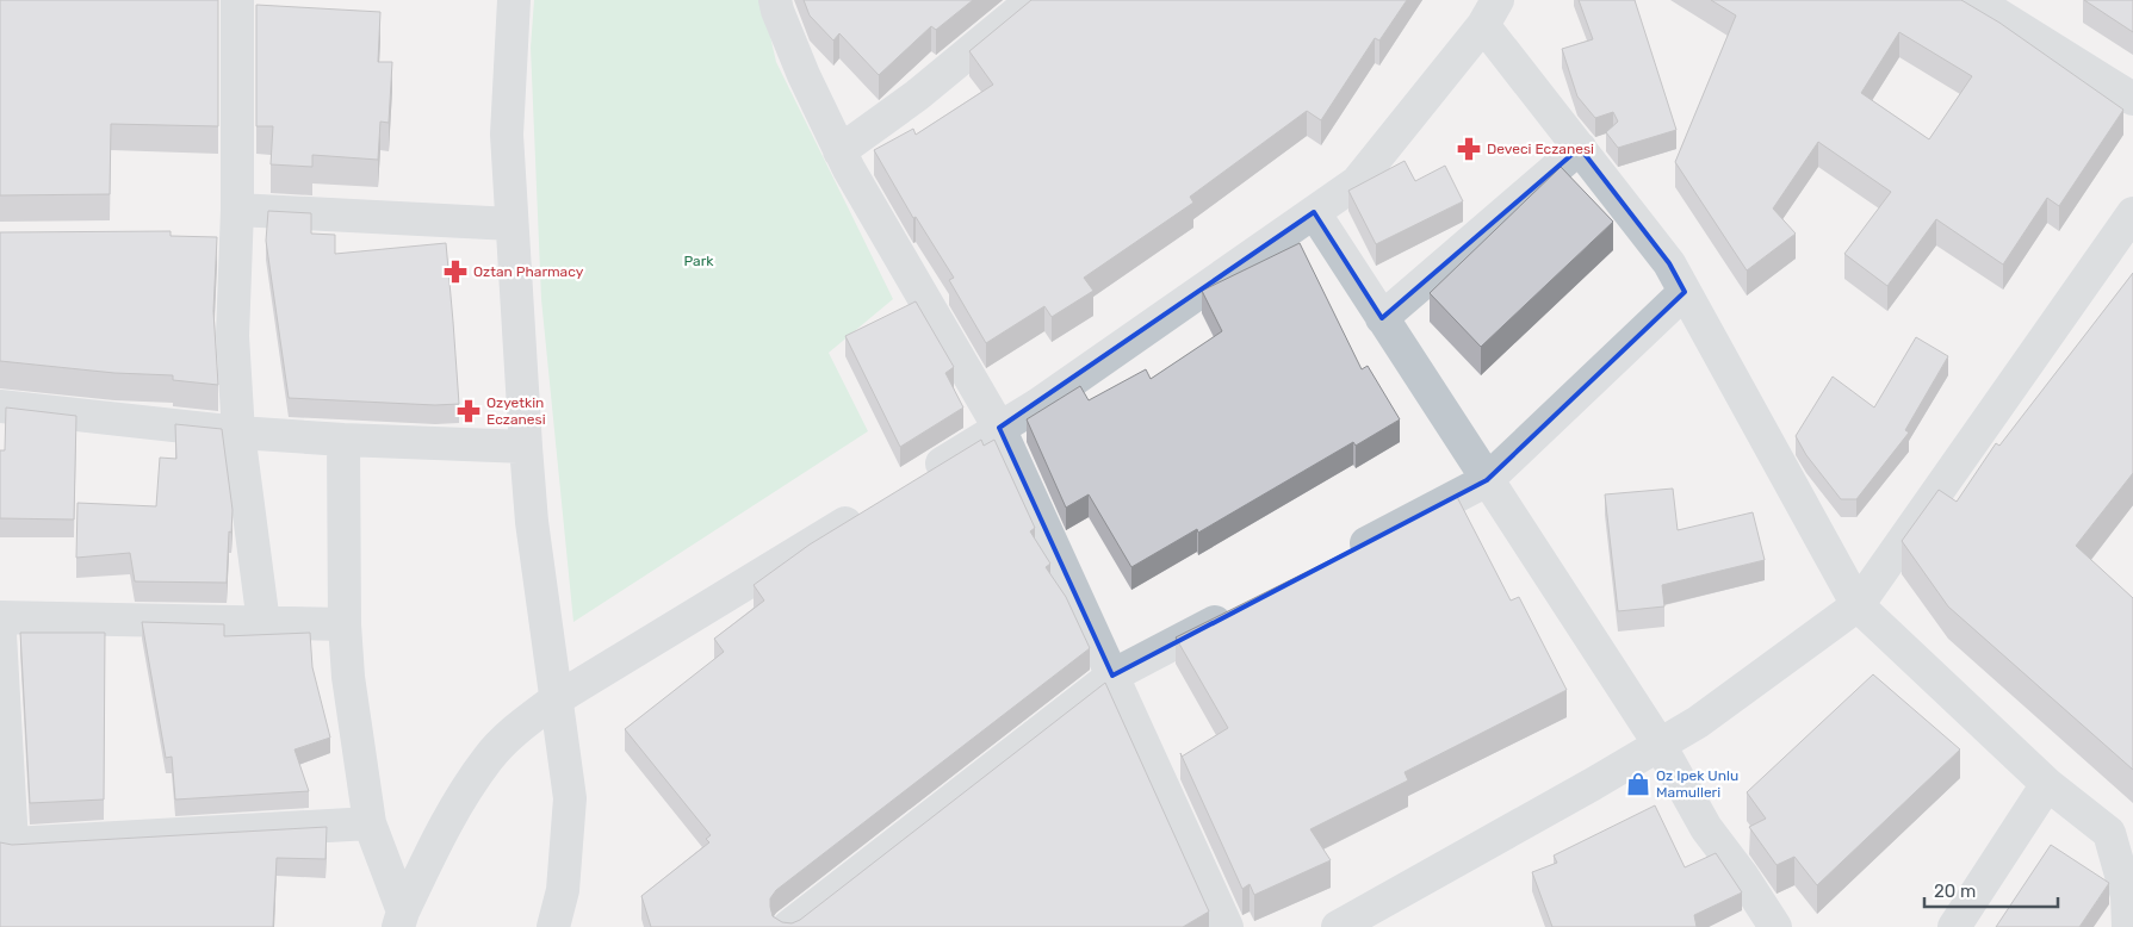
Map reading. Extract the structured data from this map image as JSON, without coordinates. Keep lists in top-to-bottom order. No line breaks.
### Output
{"parks":["Park"],"places":{"pharmacy":["Deveci Eczanesi","Oztan Pharmacy","Ozyetkin Eczanesi"],"shop":["Oz Ipek Unlu Mamulleri"]},"scale_bar":"20 m"}
